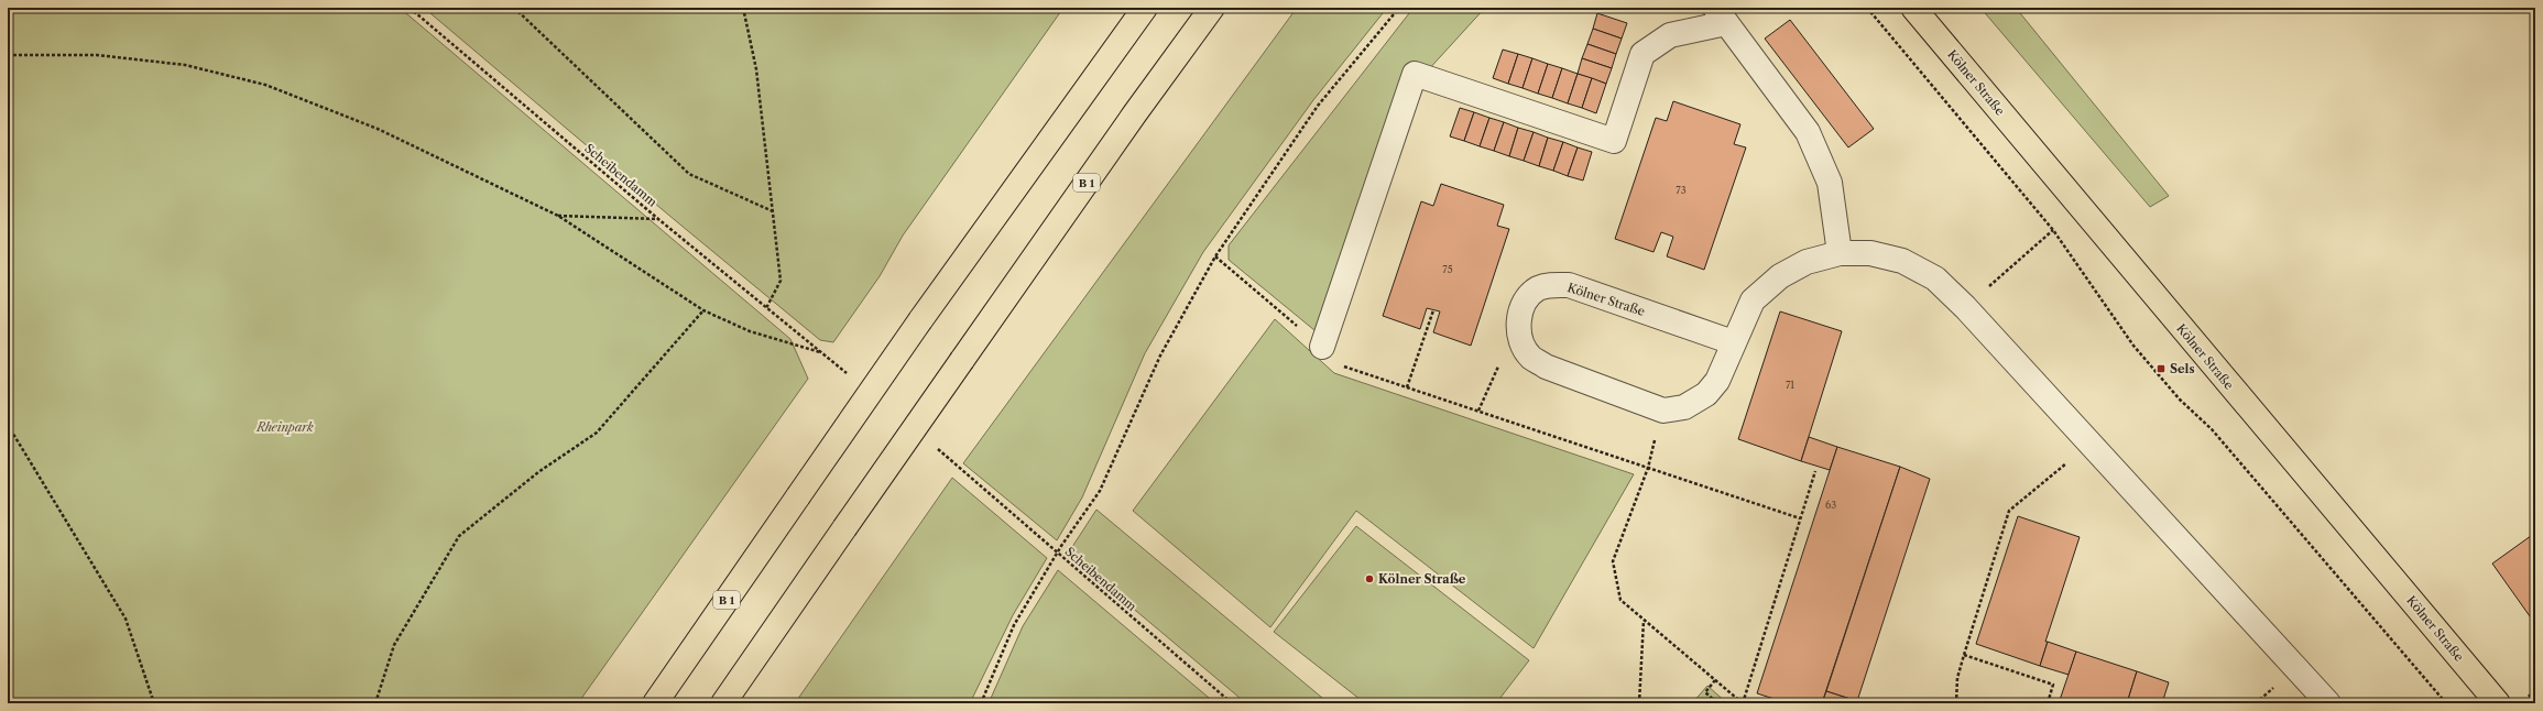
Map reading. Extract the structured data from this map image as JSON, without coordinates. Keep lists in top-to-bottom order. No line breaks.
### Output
{"streets":{"main road":["Kölner Straße","B 1"],"path":["Scheibendamm"]},"parks":["Rheinpark"],"places":{"transit":["Sels"],"other":["Kölner Straße"]},"house_numbers":["73","75","71","63"]}
